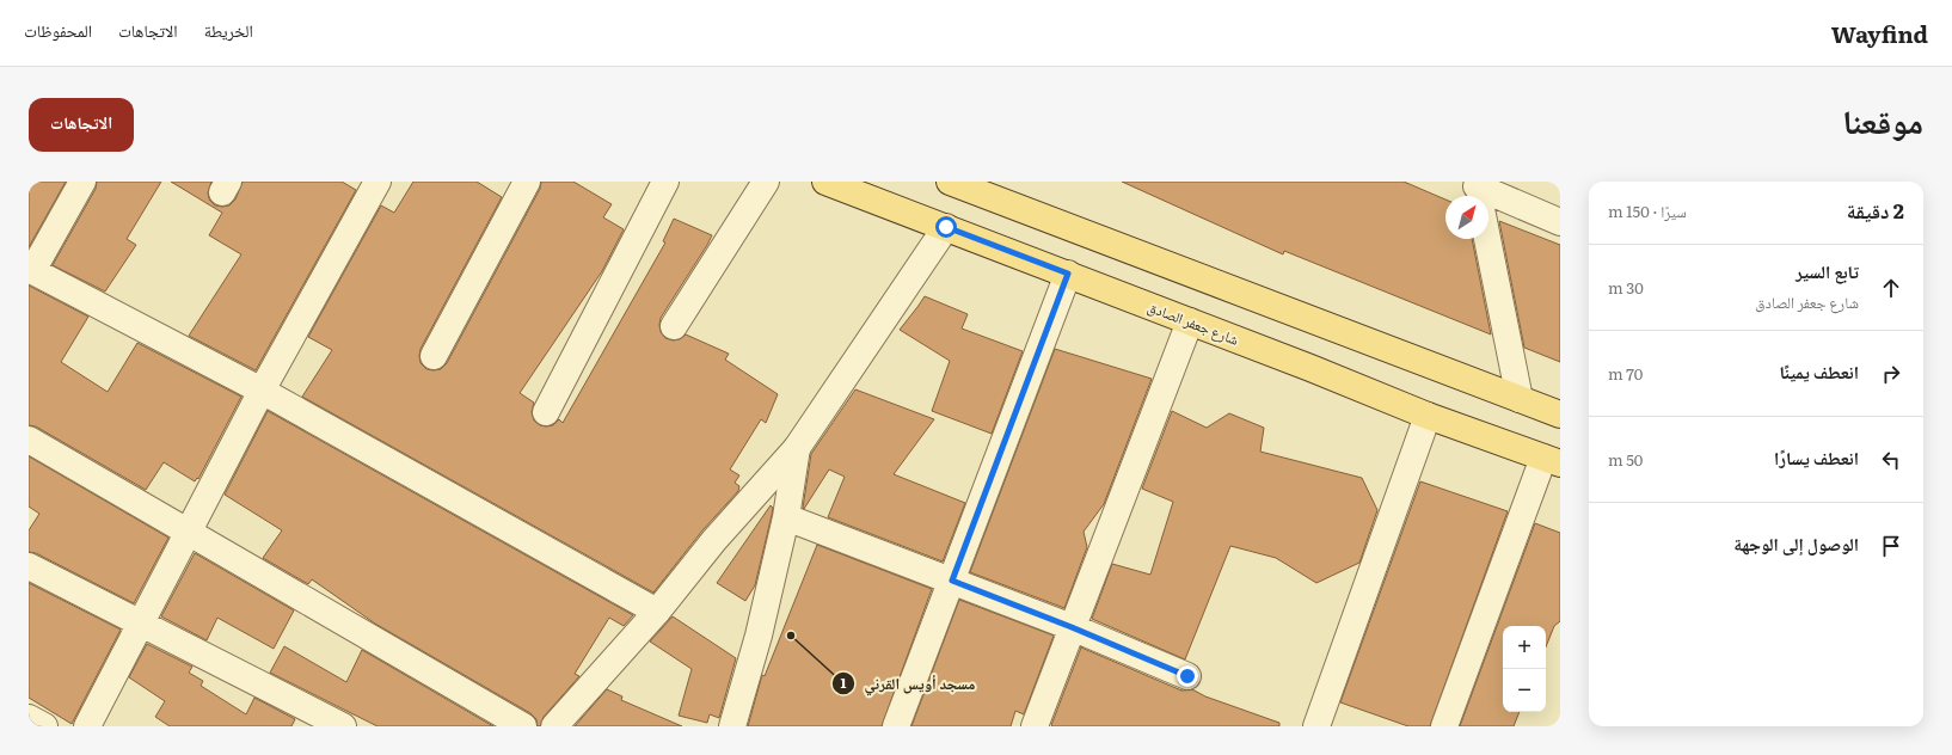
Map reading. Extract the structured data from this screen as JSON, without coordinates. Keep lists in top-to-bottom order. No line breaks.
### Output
{"streets":{"main road":["شارع جعفر الصادق"]},"places":["مسجد أويس القرني"],"north":"top right","page":{"header":"Wayfind","nav":["الخريطة","الاتجاهات","المحفوظات"],"title":"موقعنا","buttons":"الاتجاهات","heading":["2 دقيقة","سيرًا · 150 m"],"list":[["تابع السير","شارع جعفر الصادق","30 m"],["انعطف يمينًا","70 m"],["انعطف يسارًا","50 m"],"الوصول إلى الوجهة"],"map_buttons":["+","−"]}}
